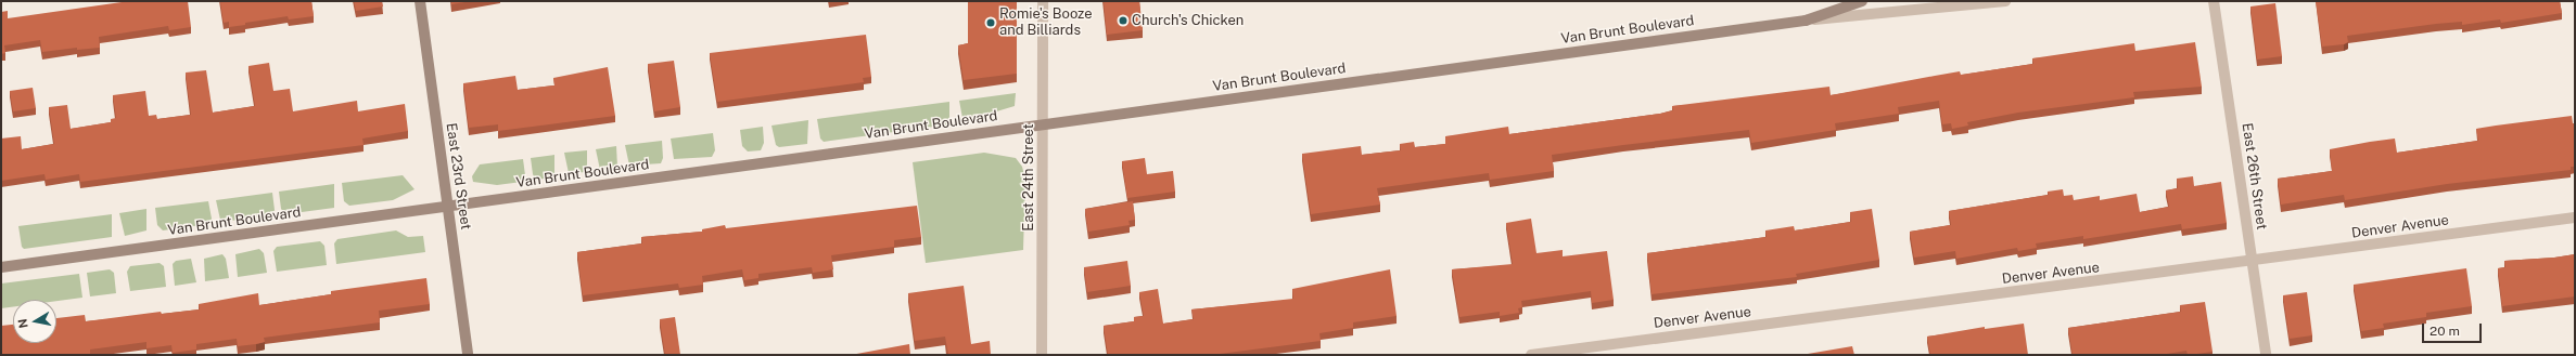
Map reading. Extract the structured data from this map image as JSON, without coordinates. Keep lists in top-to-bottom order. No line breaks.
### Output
{"streets":{"street":["Van Brunt Boulevard","East 23rd Street","East 26th Street","East 24th Street","Denver Avenue"]},"crossings":[["Van Brunt Boulevard","East 23rd Street"],["Van Brunt Boulevard","East 24th Street"],["East 26th Street","Denver Avenue"]],"places":["Church's Chicken","Romie's Booze and Billiards"],"scale_bar":"20 m","north":"left"}
